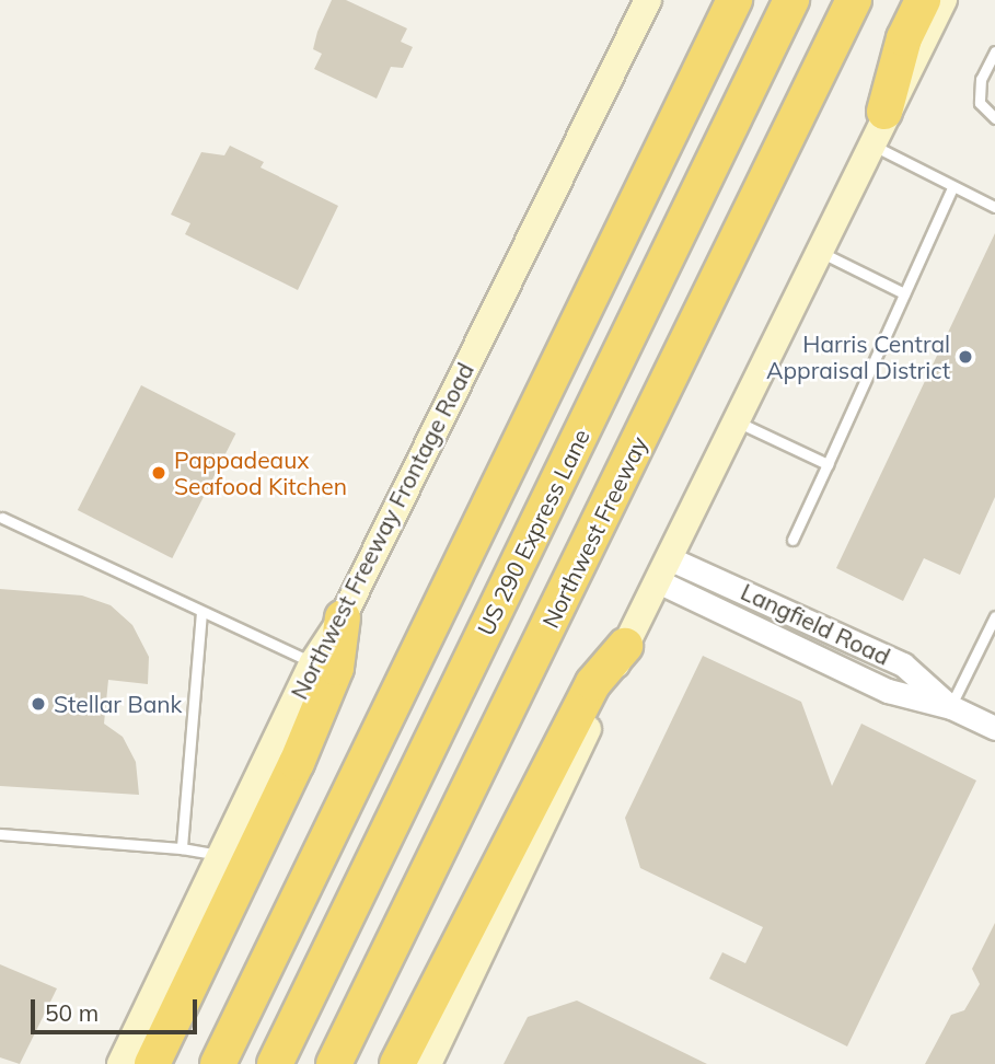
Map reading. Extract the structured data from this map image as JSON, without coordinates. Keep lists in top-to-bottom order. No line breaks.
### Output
{"streets":{"highway":["US 290 Express Lane","Northwest Freeway"],"main road":["Northwest Freeway Frontage Road"],"street":["Langfield Road"]},"places":["Harris Central Appraisal District","Pappadeaux Seafood Kitchen","Stellar Bank"],"scale_bar":"50 m"}
